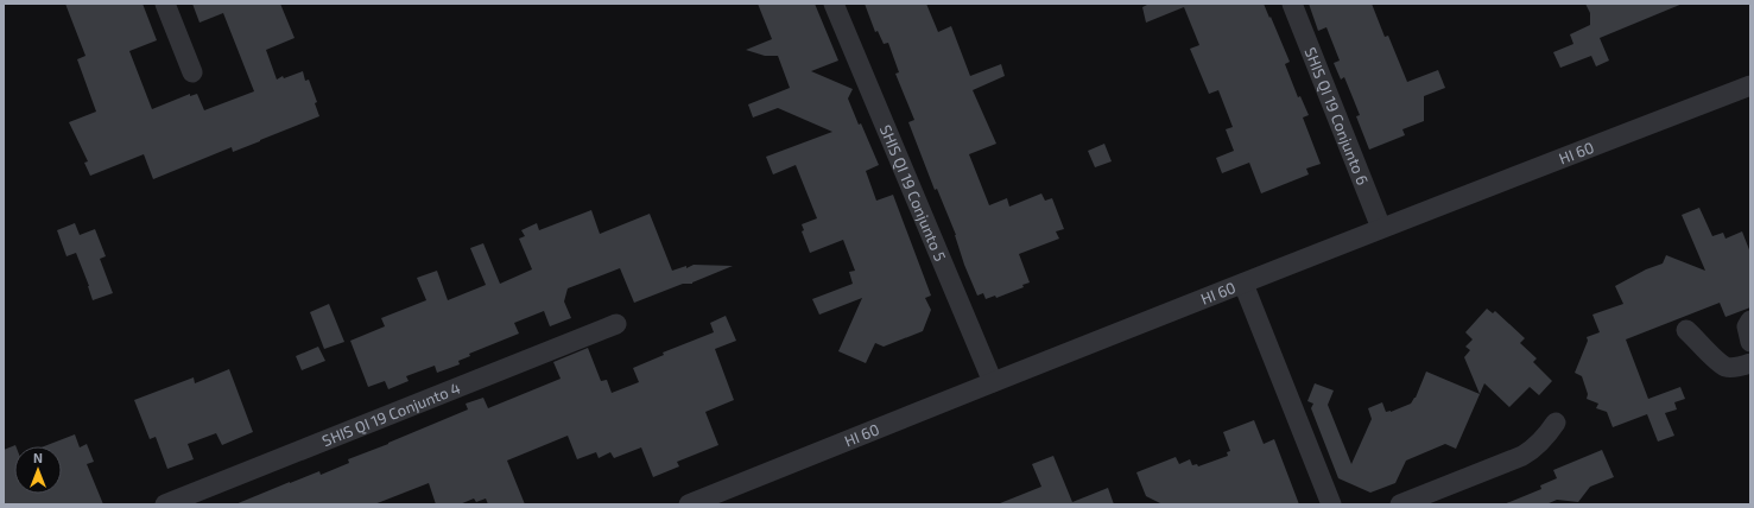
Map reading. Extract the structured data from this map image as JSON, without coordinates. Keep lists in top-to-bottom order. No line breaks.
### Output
{"streets":{"street":["SHIS QI 19 Conjunto 6","HI 60","SHIS QI 19 Conjunto 5","SHIS QI 19 Conjunto 4"]},"crossings":[["SHIS QI 19 Conjunto 6","HI 60"],["HI 60","SHIS QI 19 Conjunto 5"]],"north":"top"}
